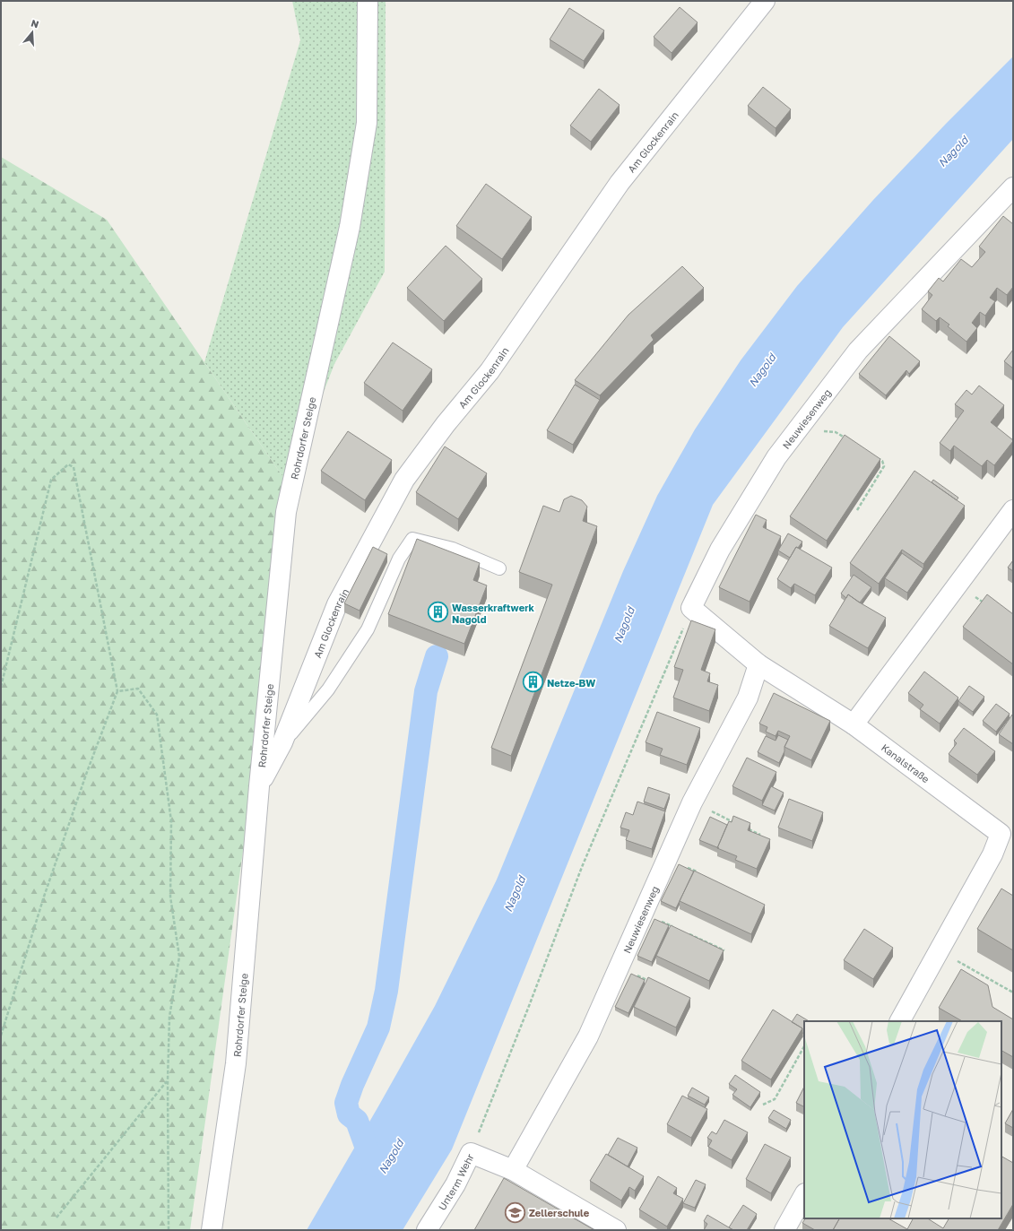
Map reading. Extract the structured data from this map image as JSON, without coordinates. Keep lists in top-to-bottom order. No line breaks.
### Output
{"streets":{"street":["Am Glockenrain","Neuwiesenweg","Rohrdorfer Steige","Kanalstraße","Unterm Wehr"]},"crossings":[["Am Glockenrain","Rohrdorfer Steige"],["Neuwiesenweg","Unterm Wehr"]],"water":["Nagold"],"places":{"building":["Wasserkraftwerk Nagold","Netze-BW"],"school or university":["Zellerschule"]},"north":"top"}
